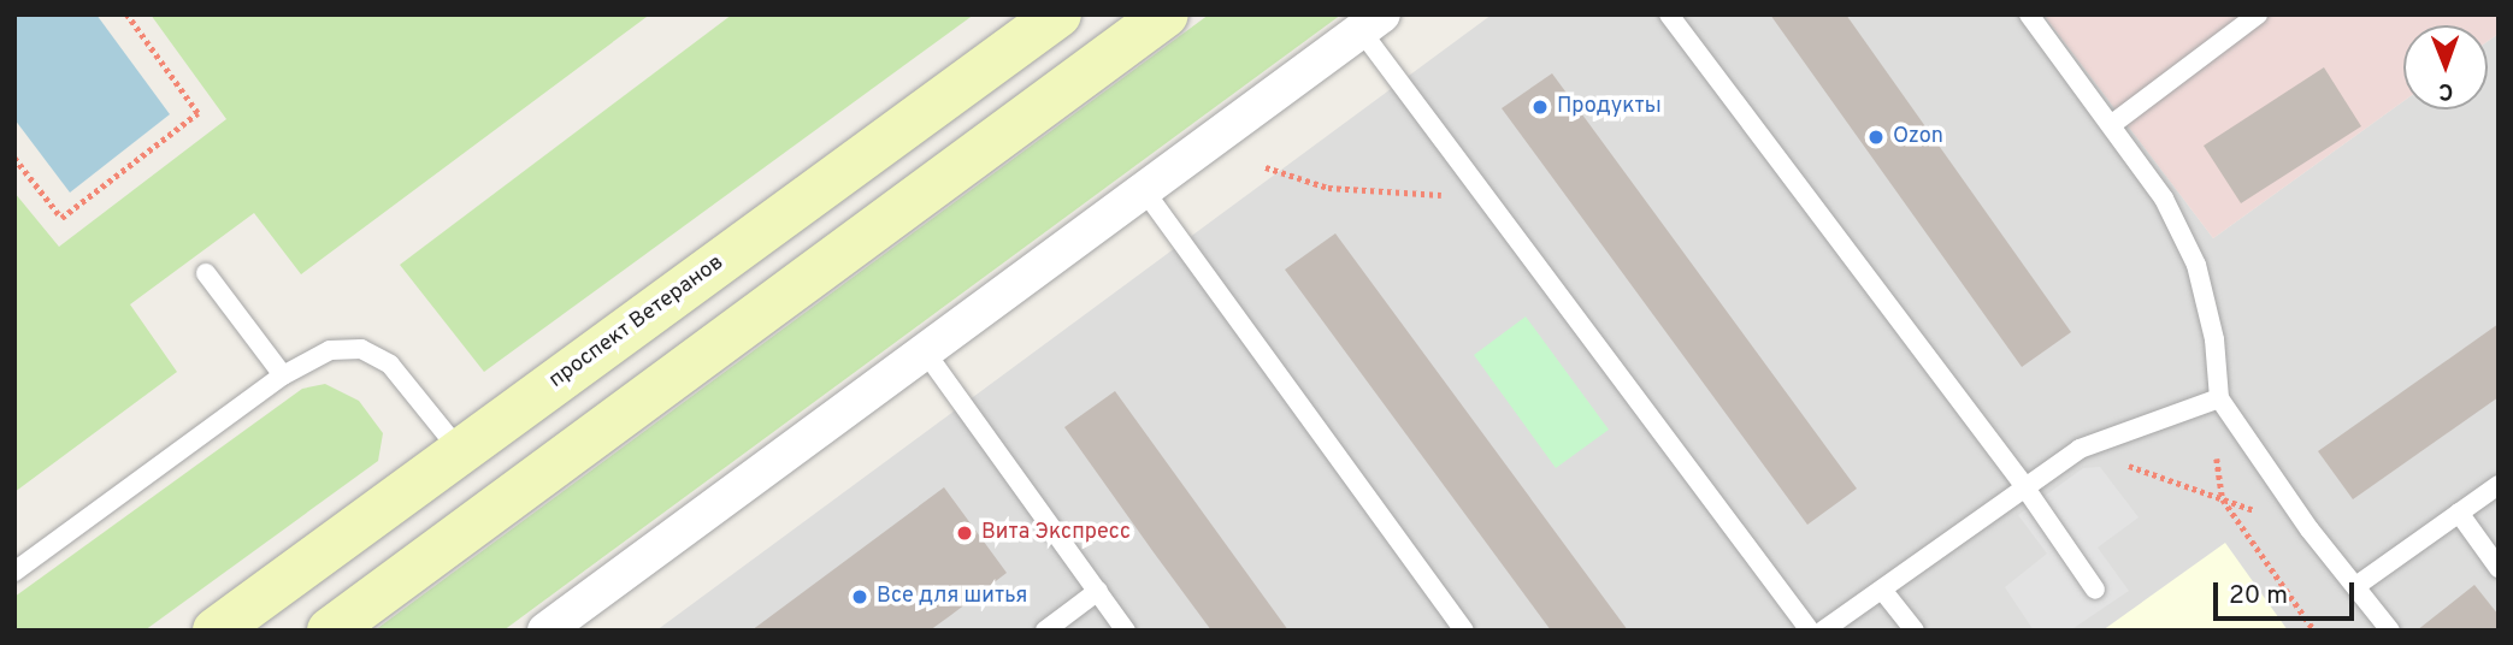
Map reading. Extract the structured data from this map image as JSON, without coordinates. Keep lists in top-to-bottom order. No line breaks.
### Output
{"streets":{"main road":["проспект Ветеранов"]},"places":["Продукты","Ozon","Вита Экспресс","Все для шитья"],"scale_bar":"20 m","north":"bottom"}
